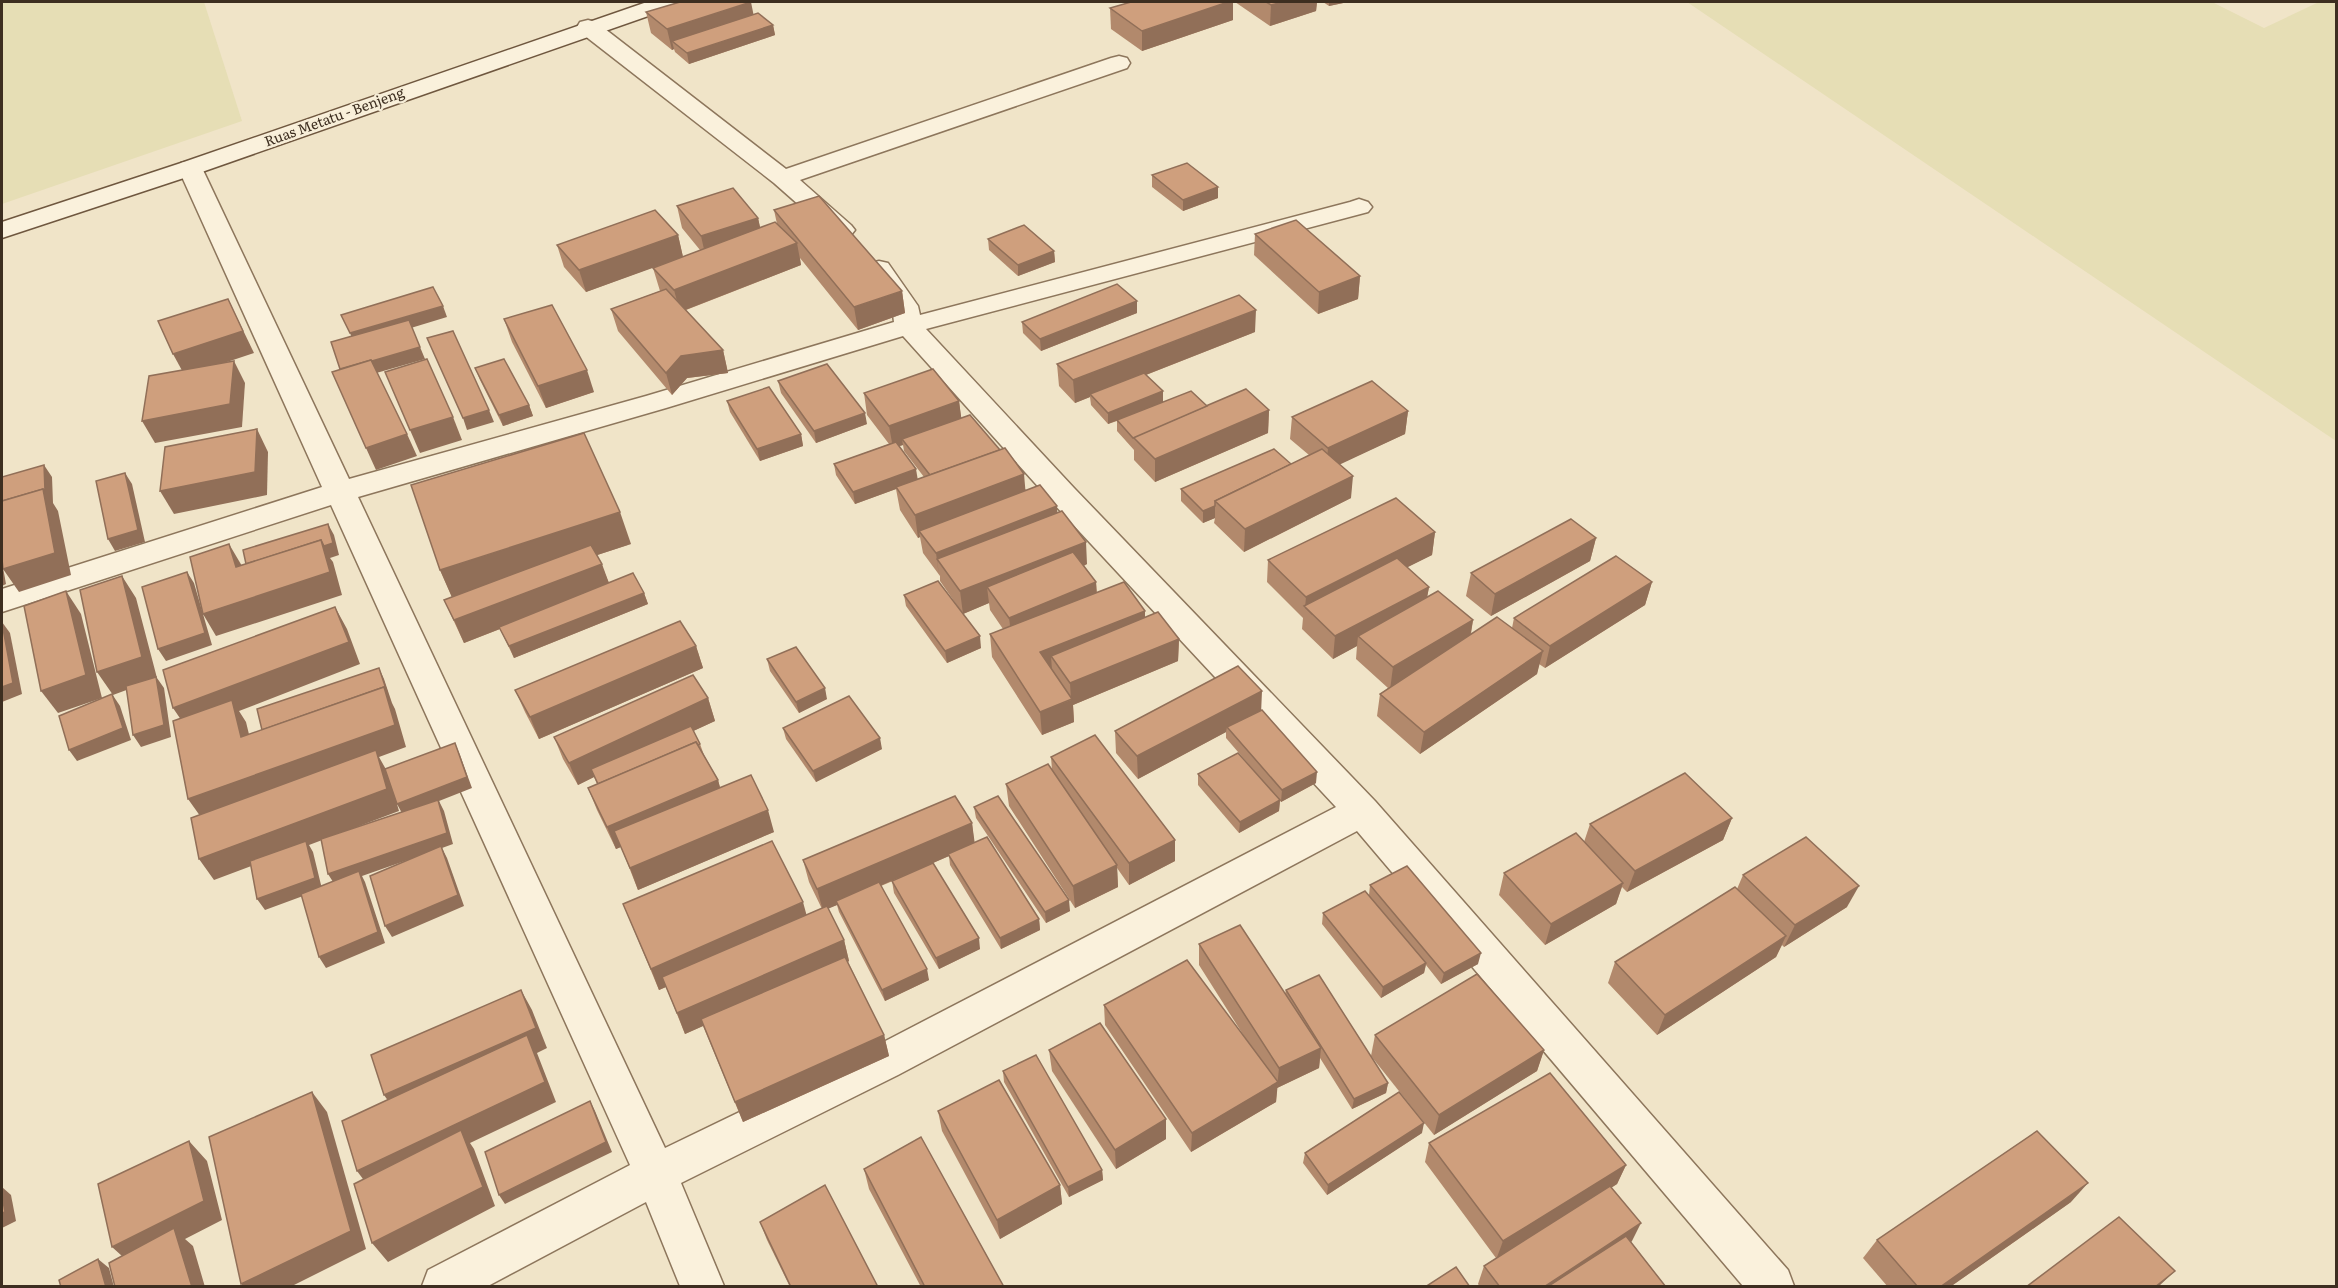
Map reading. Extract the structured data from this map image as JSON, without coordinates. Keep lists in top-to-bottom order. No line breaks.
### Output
{"streets":{"street":["Ruas Metatu - Benjeng"]}}
